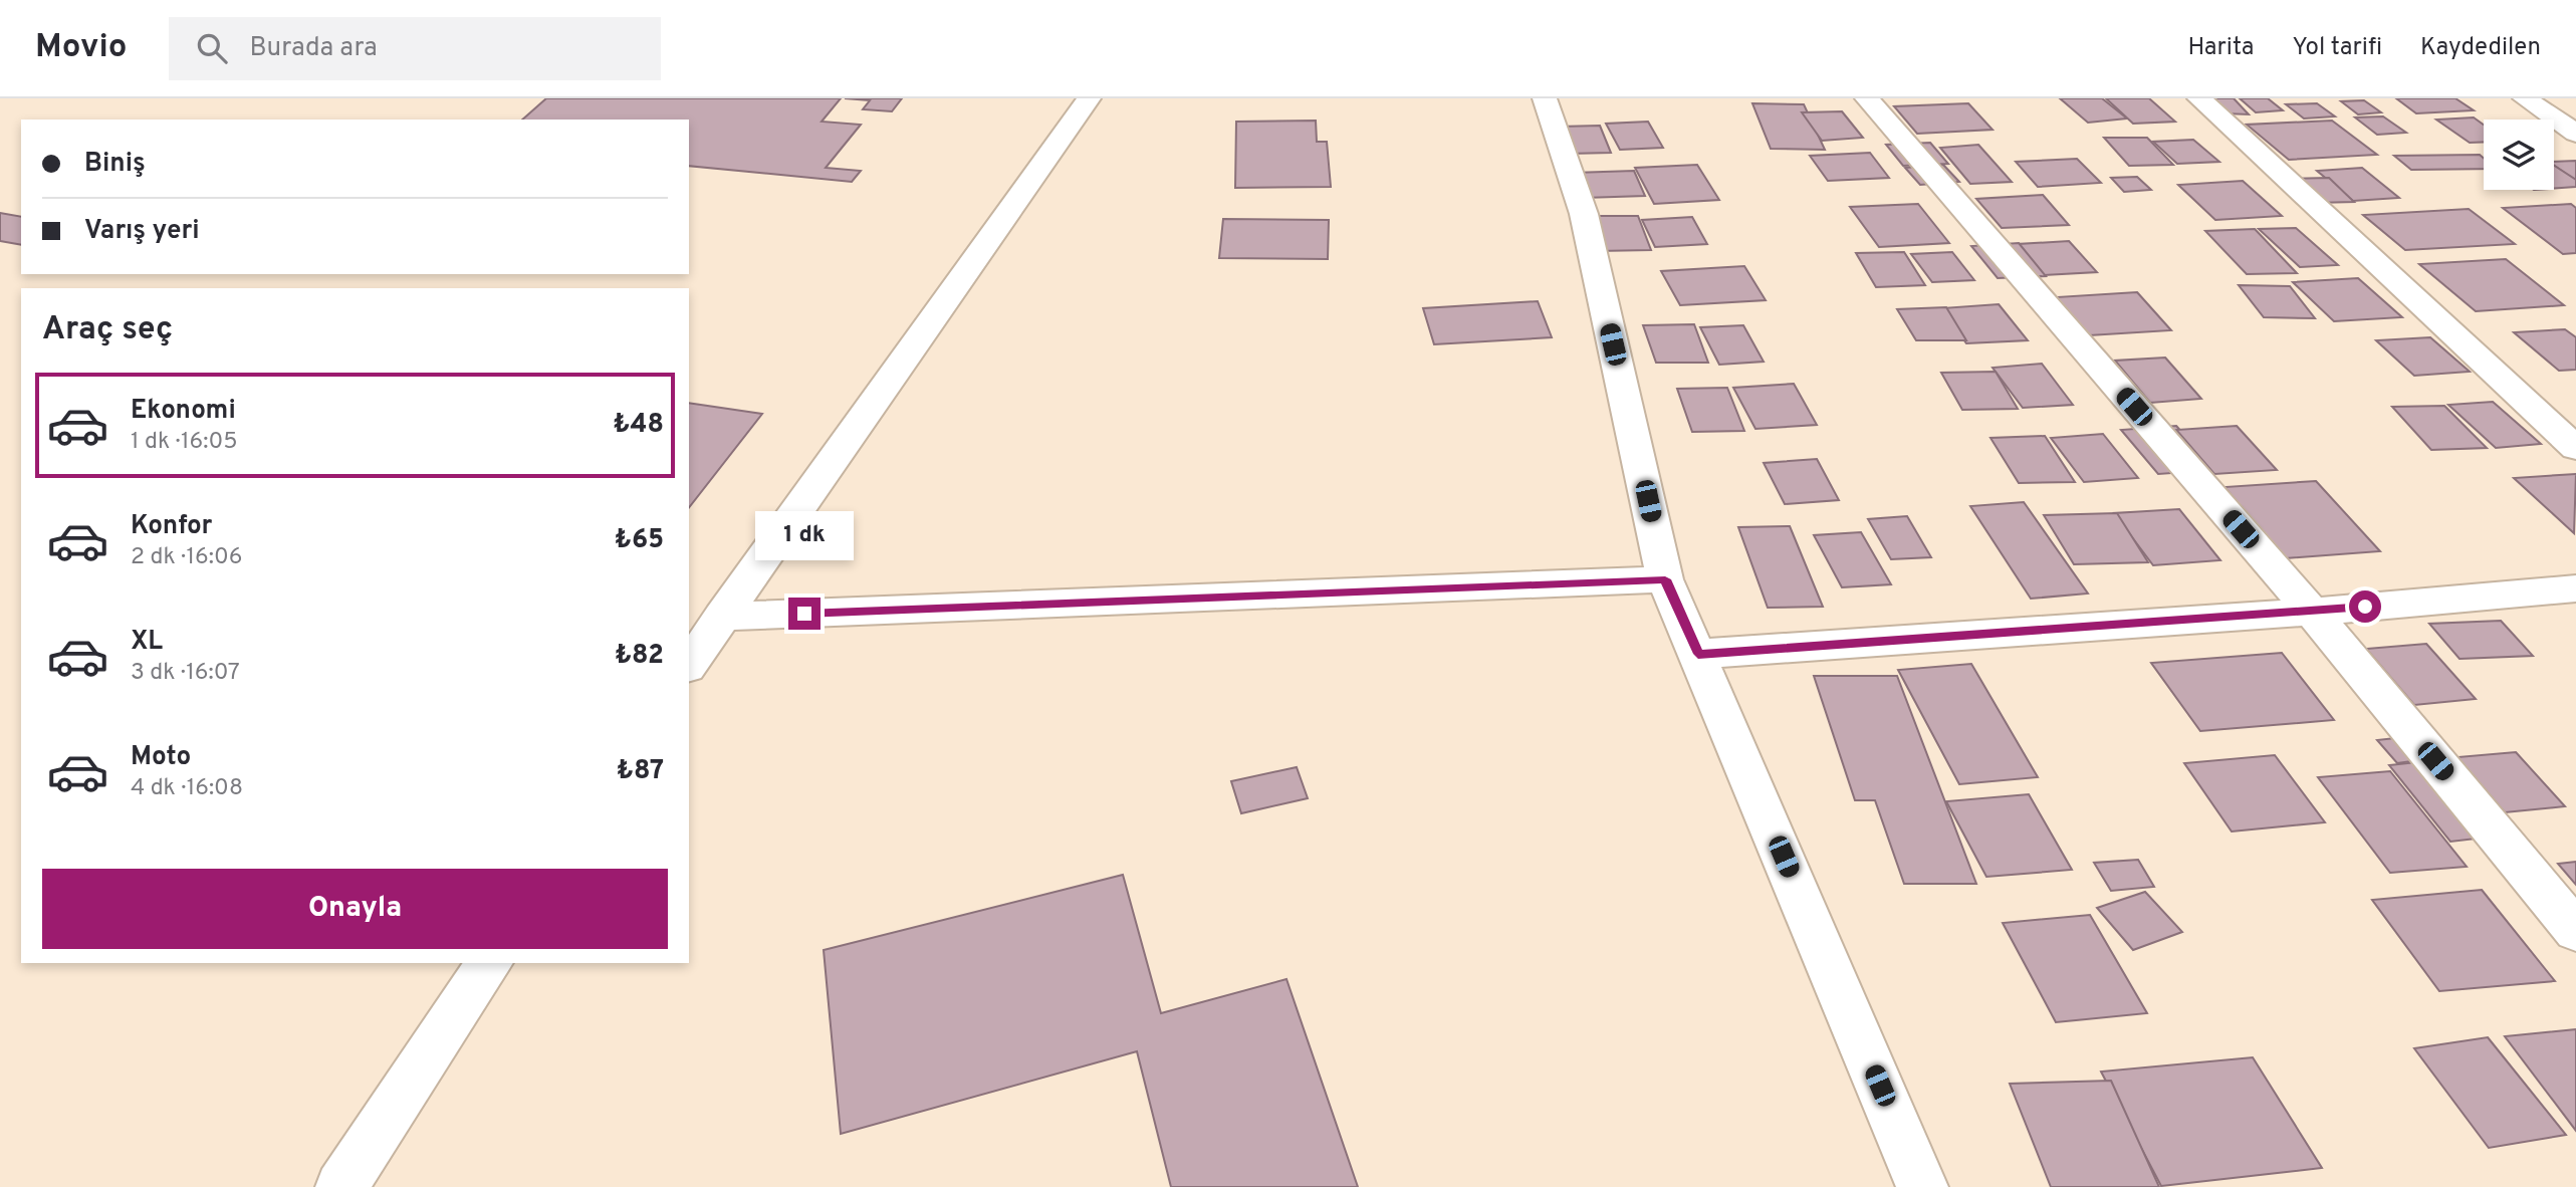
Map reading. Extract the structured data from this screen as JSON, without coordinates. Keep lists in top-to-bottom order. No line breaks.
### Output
{"page":{"header":"Movio","search":"Burada ara","nav":["Harita","Yol tarifi","Kaydedilen"],"banner":["Biniş","Varış yeri"],"heading":"Araç seç","list":[{"name":"Ekonomi","note":"1 dk · 16:05","value":"₺48"},{"name":"Konfor","note":"2 dk · 16:06","value":"₺65"},{"name":"XL","note":"3 dk · 16:07","value":"₺82"},{"name":"Moto","note":"4 dk · 16:08","value":"₺87"}],"bubble":"1 dk","buttons":"Onayla"}}
